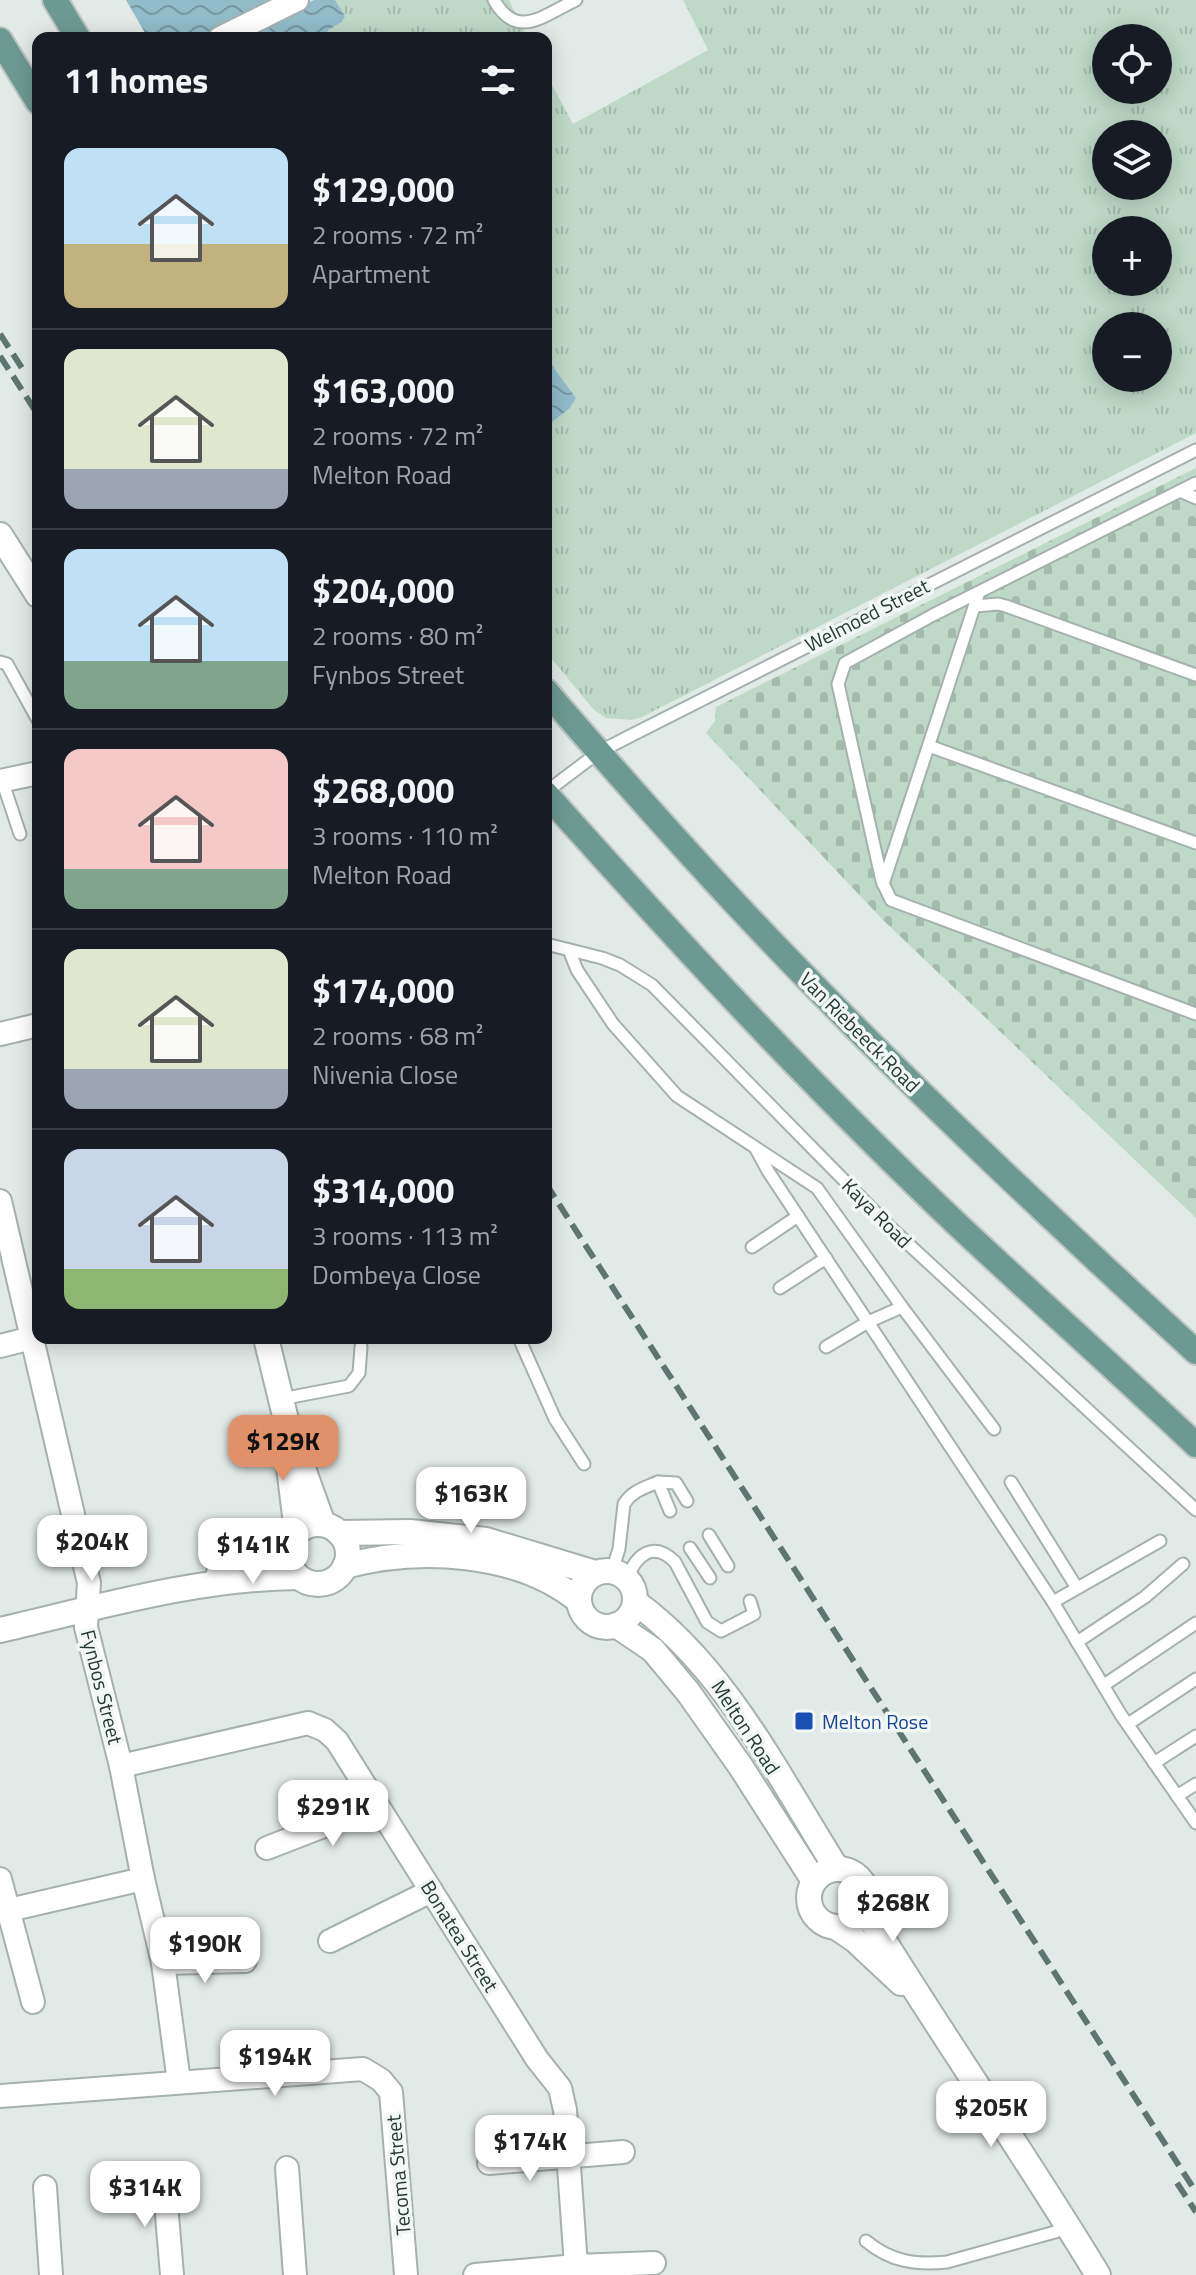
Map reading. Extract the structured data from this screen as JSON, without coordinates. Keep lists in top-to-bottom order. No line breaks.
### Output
{"streets":{"main road":["Van Riebeeck Road"],"street":["Fynbos Street","Melton Road","Bonatea Street","Tecoma Street"],"lane":["Welmoed Street","Kaya Road"]},"crossings":[["Welmoed Street","Van Riebeeck Road"],["Fynbos Street","Bonatea Street"],["Fynbos Street","Tecoma Street"]],"places":{"transit":["Melton Rose"]},"page":{"map_buttons":["+","−"],"heading":"11 homes","list":[{"name":"$129,000","note":"2 rooms · 72 m² · Apartment"},{"name":"$163,000","note":"2 rooms · 72 m² · Melton Road"},{"name":"$204,000","note":"2 rooms · 80 m² · Fynbos Street"},{"name":"$268,000","note":"3 rooms · 110 m² · Melton Road"},{"name":"$174,000","note":"2 rooms · 68 m² · Nivenia Close"},{"name":"$314,000","note":"3 rooms · 113 m² · Dombeya Close"}],"price":["$129K","$163K","$204K","$141K","$291K","$268K","$190K","$194K","$205K","$174K","$314K"]}}
